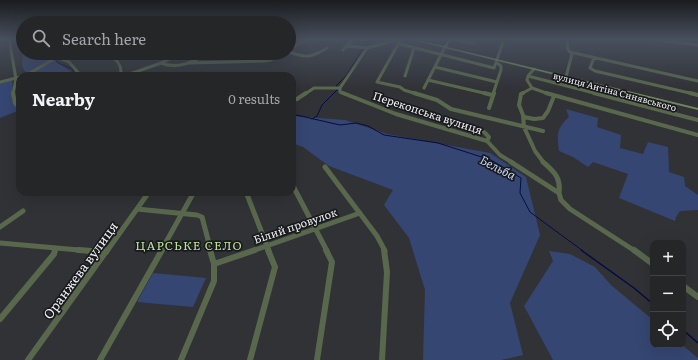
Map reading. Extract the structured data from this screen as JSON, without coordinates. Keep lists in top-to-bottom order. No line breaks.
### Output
{"streets":{"street":["вулиця Антіна Синявського","Перекопська вулиця","Білий провулок","Оранжева вулиця"]},"districts":["ЦАРСЬКЕ СЕЛО"],"water":["Бельба"],"page":{"search":"Search here","heading":["Nearby","0 results"],"map_buttons":["+","−"]}}
